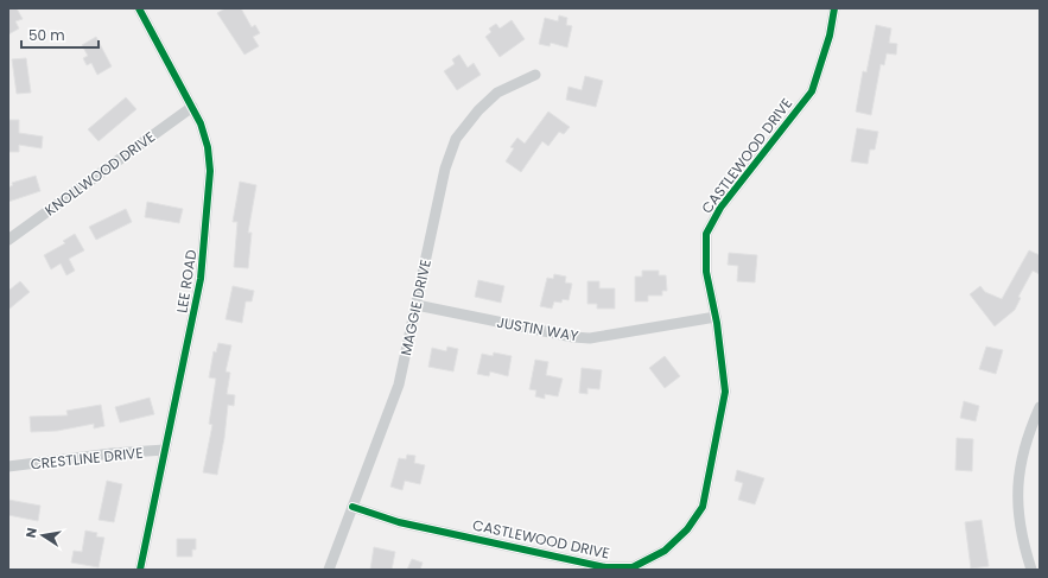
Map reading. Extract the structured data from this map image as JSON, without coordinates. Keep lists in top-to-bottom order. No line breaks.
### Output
{"streets":{"street":["CASTLEWOOD DRIVE","KNOLLWOOD DRIVE","LEE ROAD","MAGGIE DRIVE","JUSTIN WAY","CRESTLINE DRIVE"]},"crossings":[["CASTLEWOOD DRIVE","MAGGIE DRIVE"],["CASTLEWOOD DRIVE","JUSTIN WAY"],["KNOLLWOOD DRIVE","LEE ROAD"],["LEE ROAD","CRESTLINE DRIVE"],["MAGGIE DRIVE","JUSTIN WAY"]],"scale_bar":"50 m","north":"left"}
